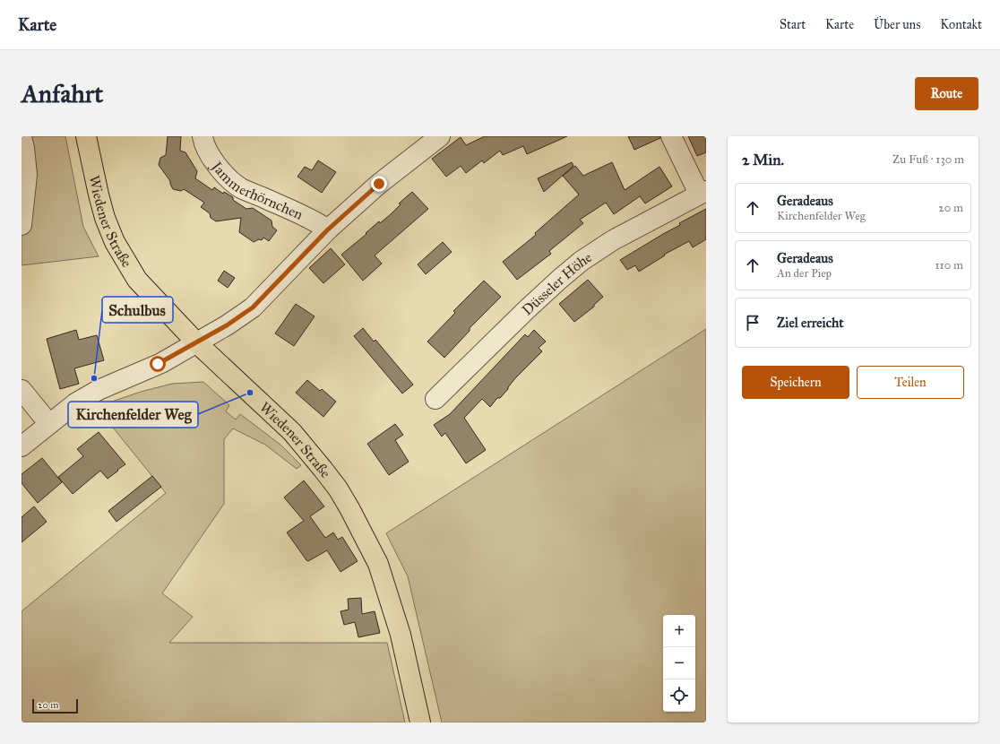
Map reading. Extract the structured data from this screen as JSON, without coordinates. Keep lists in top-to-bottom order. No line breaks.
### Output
{"streets":{"main road":["Wiedener Straße"],"street":["Jammerhörnchen","Düsseler Höhe"]},"places":["Schulbus","Kirchenfelder Weg"],"scale_bar":"20 m","page":{"header":"Karte","nav":["Start","Karte","Über uns","Kontakt"],"buttons":["Route",["Speichern","Teilen"]],"title":"Anfahrt","heading":["2 Min.","Zu Fuß · 130 m"],"list":[["Geradeaus","Kirchenfelder Weg","20 m"],["Geradeaus","An der Piep","110 m"],"Ziel erreicht"],"map_buttons":["+","−"],"scale":"20 m"}}
